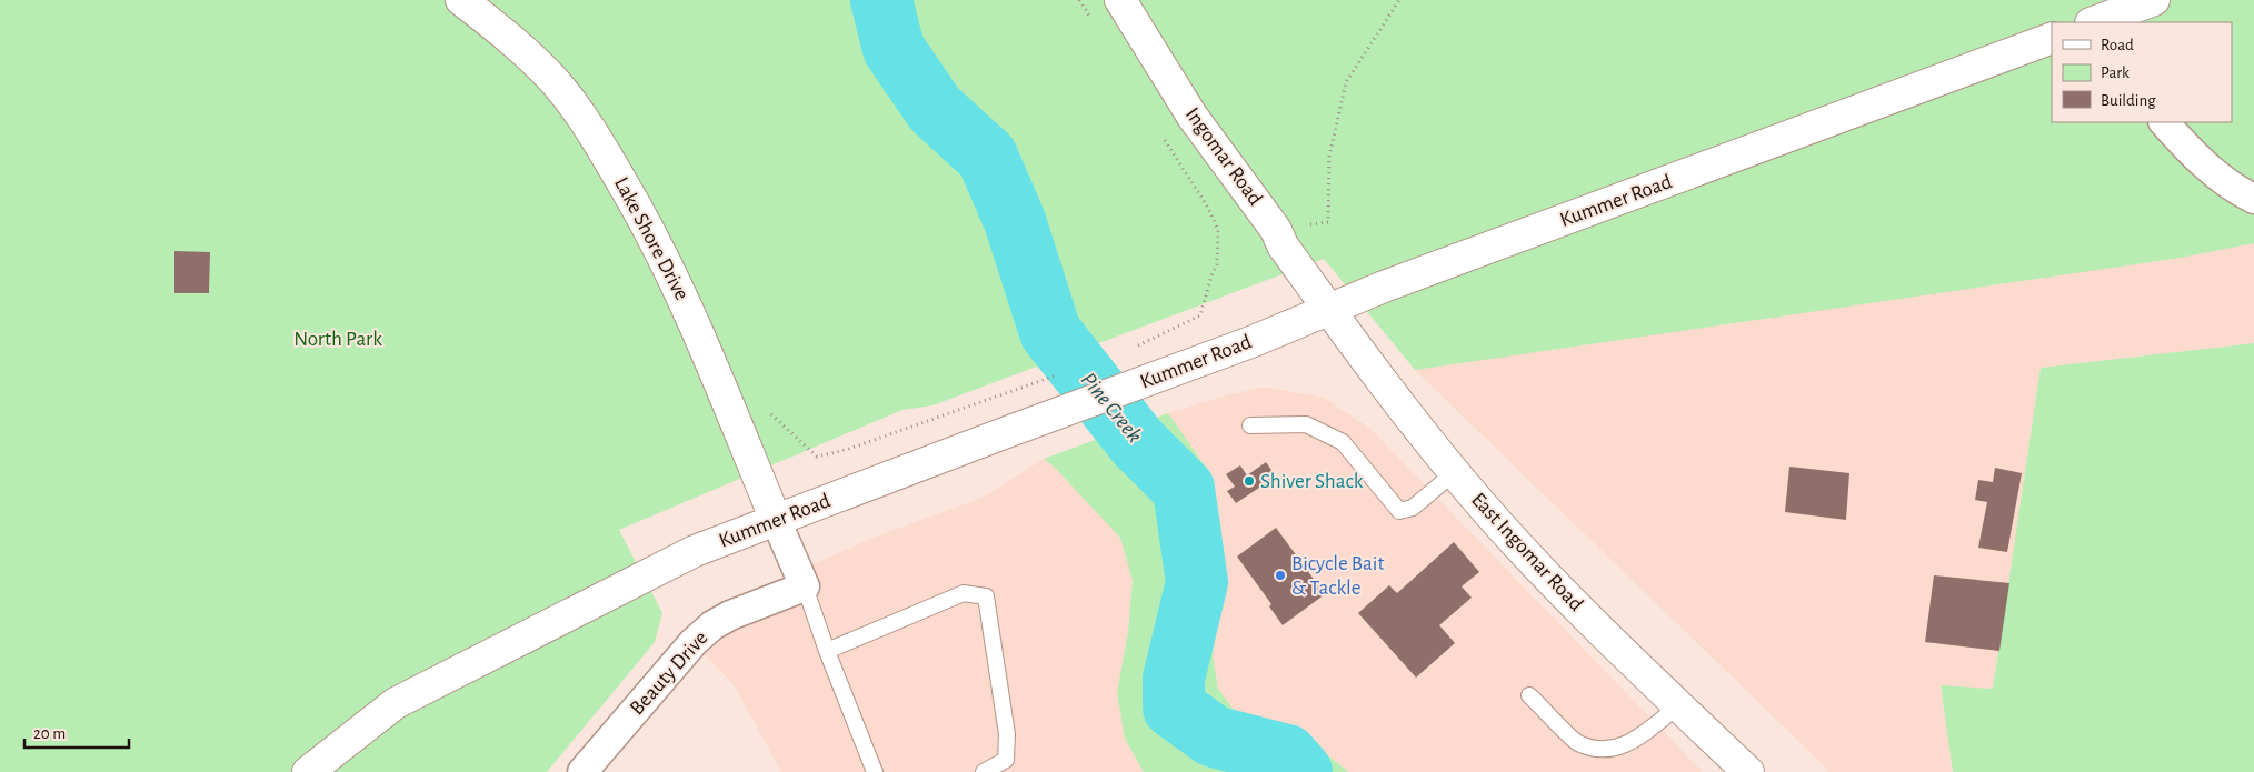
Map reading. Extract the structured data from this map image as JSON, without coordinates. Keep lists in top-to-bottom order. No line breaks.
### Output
{"streets":{"street":["Ingomar Road","Kummer Road","Lake Shore Drive","East Ingomar Road","Beauty Drive"]},"crossings":[["Ingomar Road","Kummer Road"],["Ingomar Road","East Ingomar Road"],["Kummer Road","Lake Shore Drive"],["Kummer Road","East Ingomar Road"]],"water":["Pine Creek"],"parks":["North Park"],"places":["Shiver Shack","Bicycle Bait & Tackle"],"legend":["Road","Park","Building"],"scale_bar":"20 m"}
